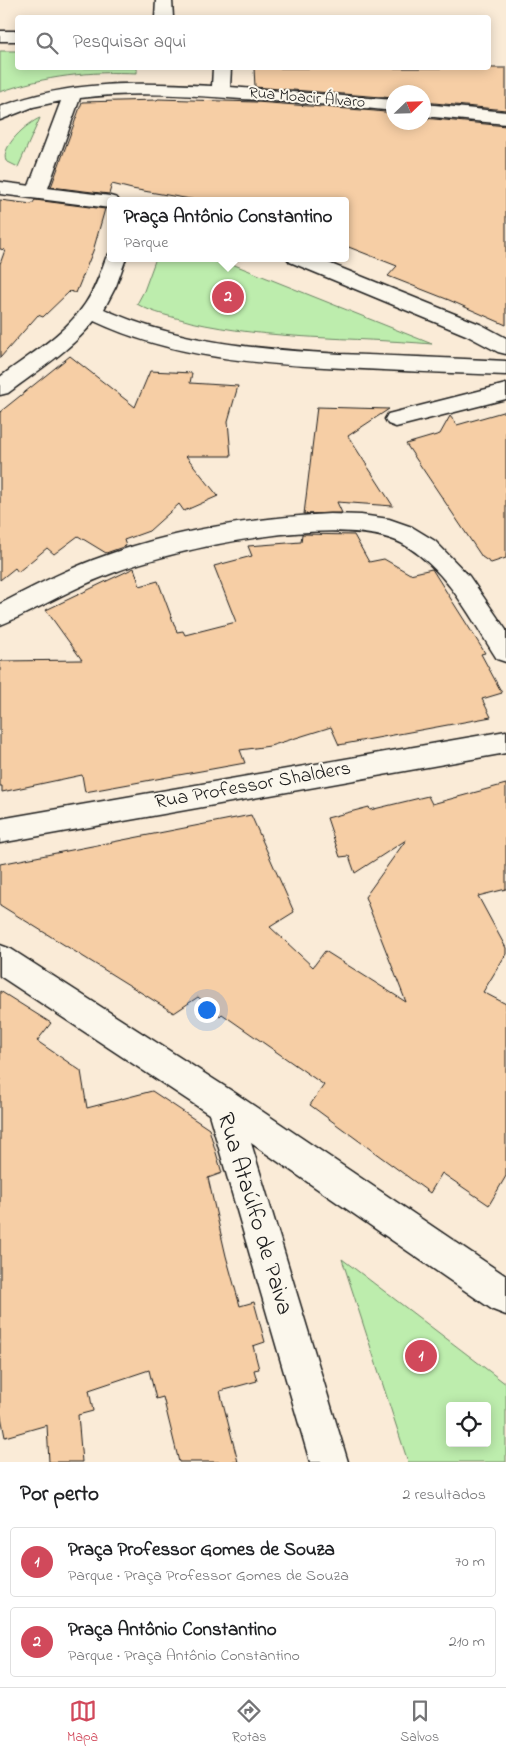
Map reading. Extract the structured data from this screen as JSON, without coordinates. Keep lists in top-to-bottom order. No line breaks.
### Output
{"streets":{"street":["Rua Moacir Álvaro","Rua Professor Shalders","Rua Ataúlfo de Paiva"]},"north":"top right","page":{"search":"Pesquisar aqui","popup":["Praça Antônio Constantino","Parque"],"pins":["2","1"],"heading":["Por perto","2 resultados"],"list":[{"mark":"1","name":"Praça Professor Gomes de Souza","note":"Parque · Praça Professor Gomes de Souza","value":"70 m"},{"mark":"2","name":"Praça Antônio Constantino","note":"Parque · Praça Antônio Constantino","value":"210 m"}],"nav":["Mapa","Rotas","Salvos"]}}
